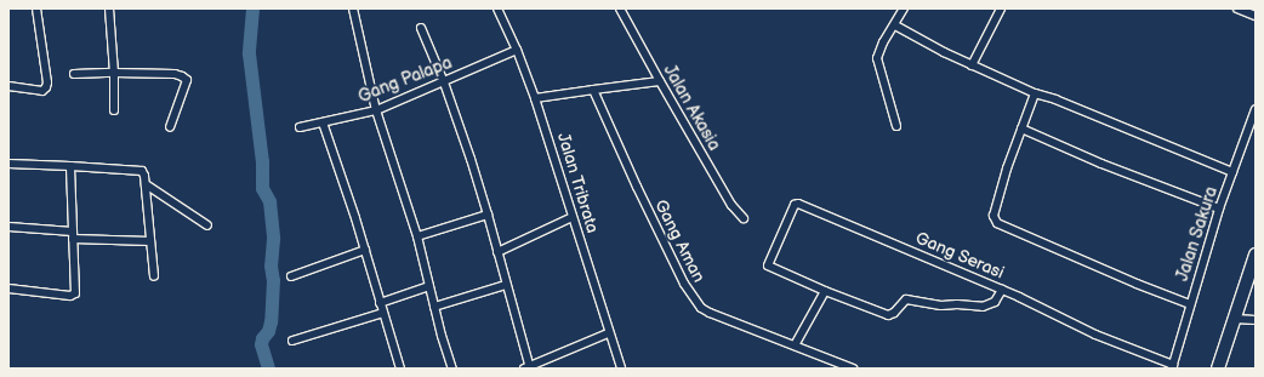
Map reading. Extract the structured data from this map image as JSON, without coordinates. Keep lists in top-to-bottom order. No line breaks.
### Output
{"streets":{"street":["Gang Palapa","Jalan Akasia","Jalan Tribrata","Jalan Sakura","Gang Aman","Gang Serasi"]},"crossings":[["Gang Palapa","Jalan Tribrata"],["Jalan Sakura","Gang Serasi"]]}
